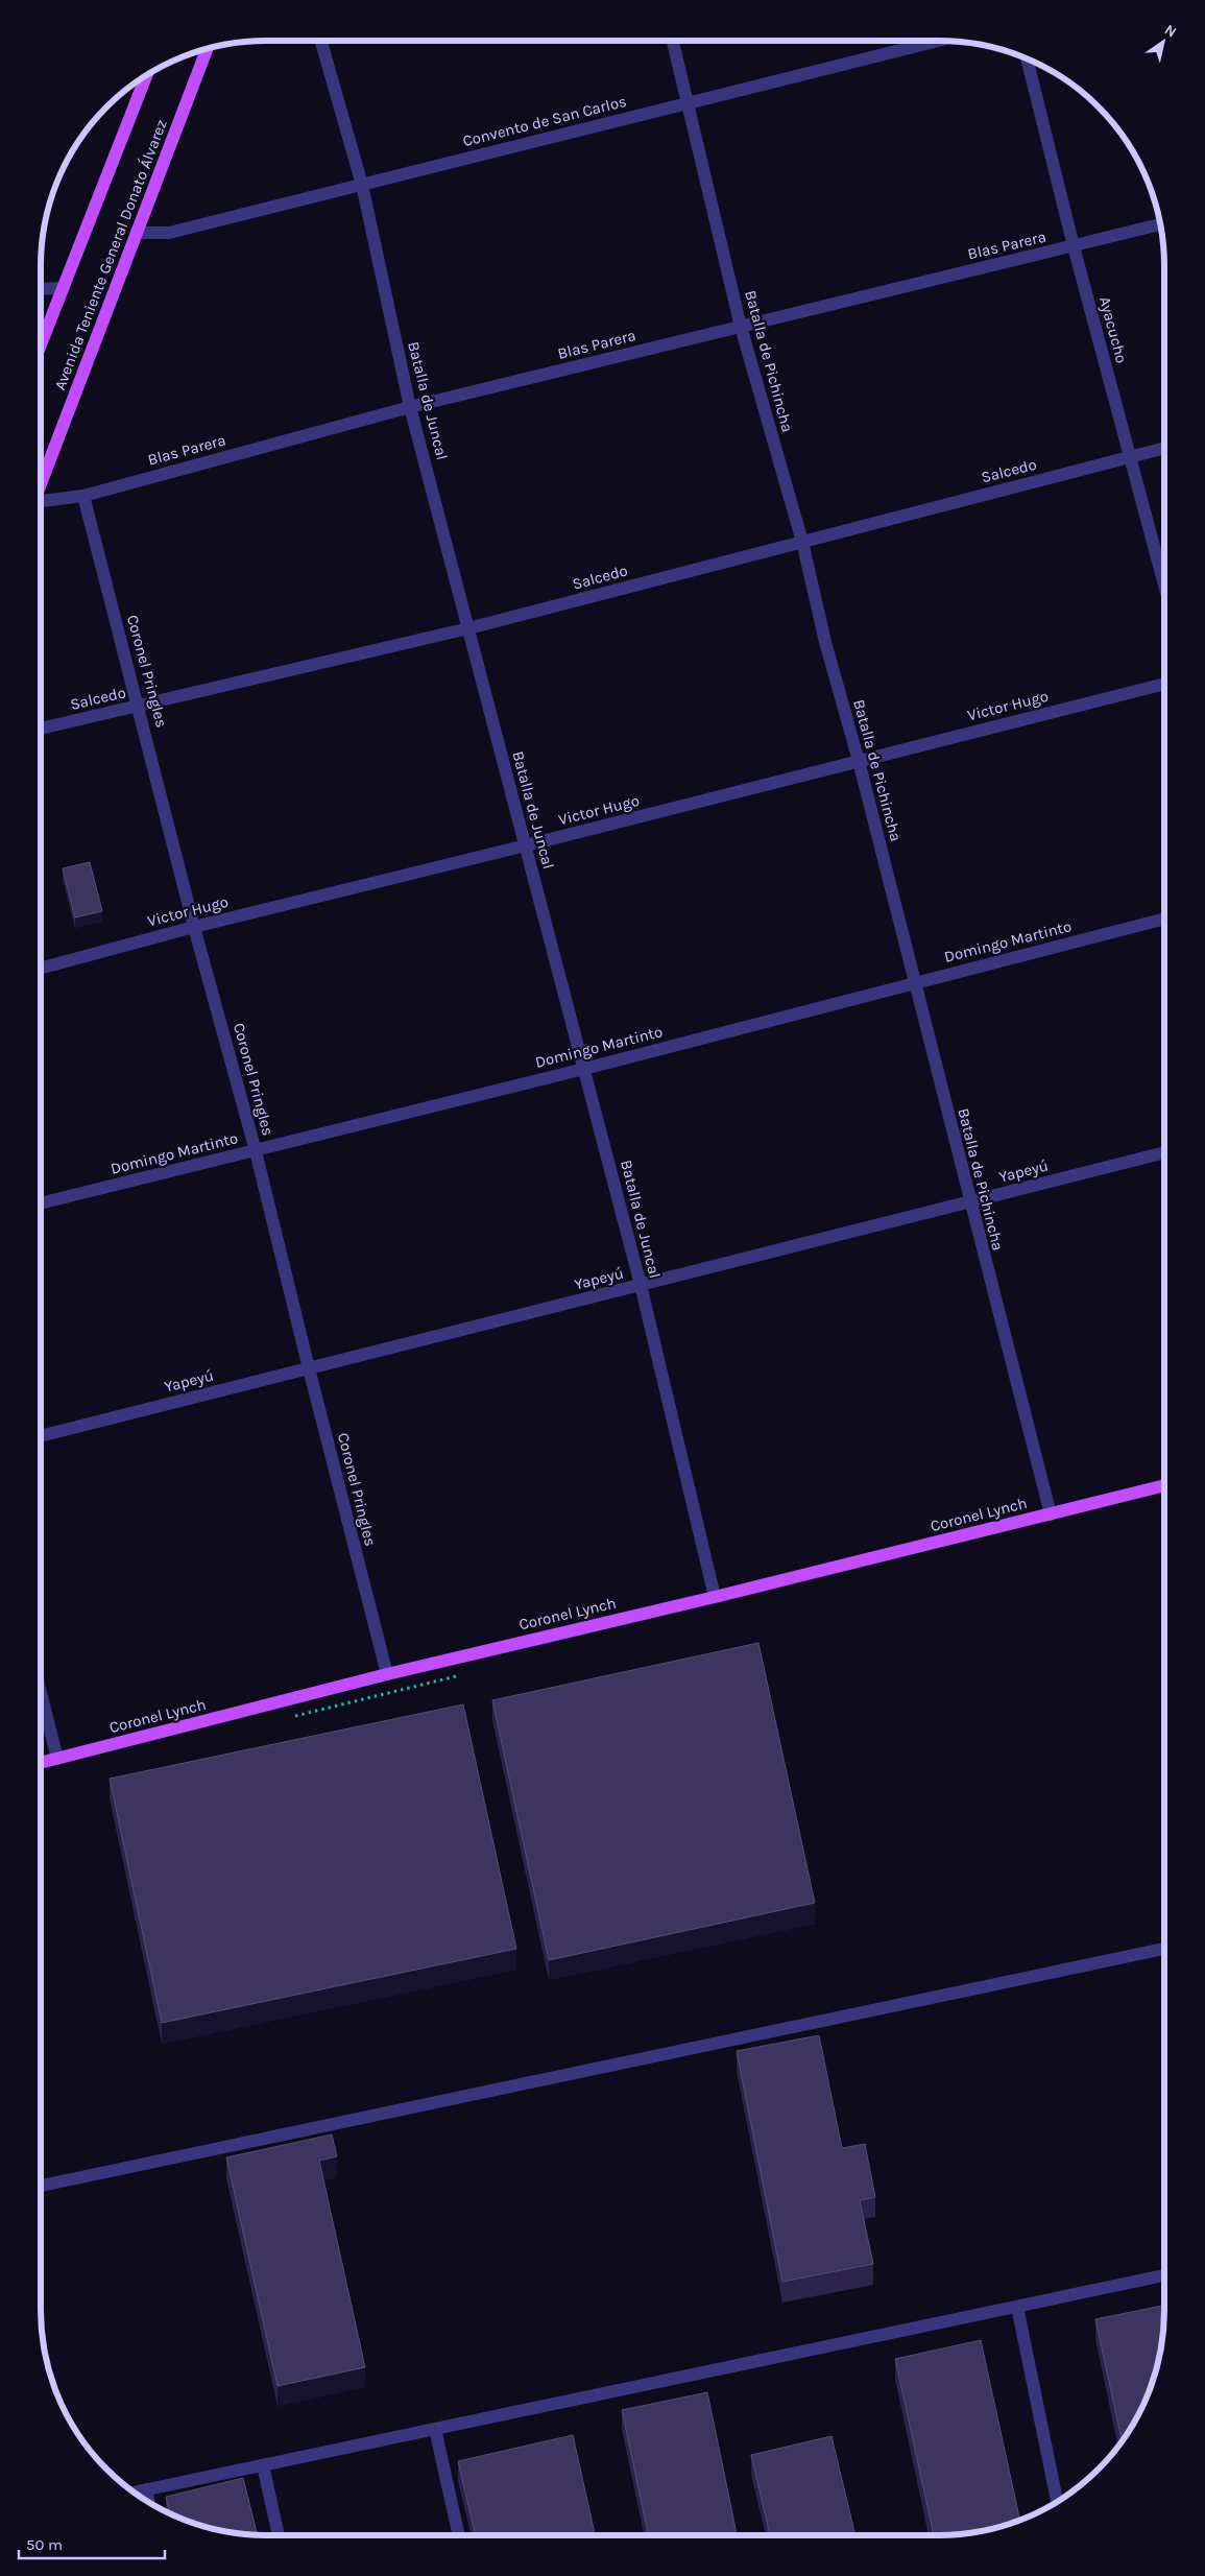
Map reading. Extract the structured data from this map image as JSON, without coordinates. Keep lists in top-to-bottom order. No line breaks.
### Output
{"streets":{"main road":["Avenida Teniente General Donato Álvarez","Coronel Lynch"],"street":["Convento de San Carlos","Blas Parera","Ayacucho","Batalla de Pichincha","Batalla de Juncal","Salcedo","Coronel Pringles","Victor Hugo","Domingo Martinto","Yapeyú"]},"crossings":[["Convento de San Carlos","Avenida Teniente General Donato Álvarez"],["Convento de San Carlos","Batalla de Pichincha"],["Convento de San Carlos","Batalla de Juncal"],["Blas Parera","Ayacucho"],["Blas Parera","Batalla de Pichincha"],["Blas Parera","Batalla de Juncal"],["Blas Parera","Coronel Pringles"],["Ayacucho","Salcedo"],["Batalla de Pichincha","Salcedo"],["Batalla de Pichincha","Victor Hugo"],["Batalla de Pichincha","Domingo Martinto"],["Batalla de Pichincha","Yapeyú"],["Batalla de Pichincha","Coronel Lynch"],["Batalla de Juncal","Salcedo"],["Batalla de Juncal","Victor Hugo"],["Batalla de Juncal","Domingo Martinto"],["Batalla de Juncal","Yapeyú"],["Batalla de Juncal","Coronel Lynch"],["Salcedo","Coronel Pringles"],["Coronel Pringles","Victor Hugo"],["Coronel Pringles","Domingo Martinto"],["Coronel Pringles","Yapeyú"],["Coronel Pringles","Coronel Lynch"]],"scale_bar":"50 m","north":"top right"}
